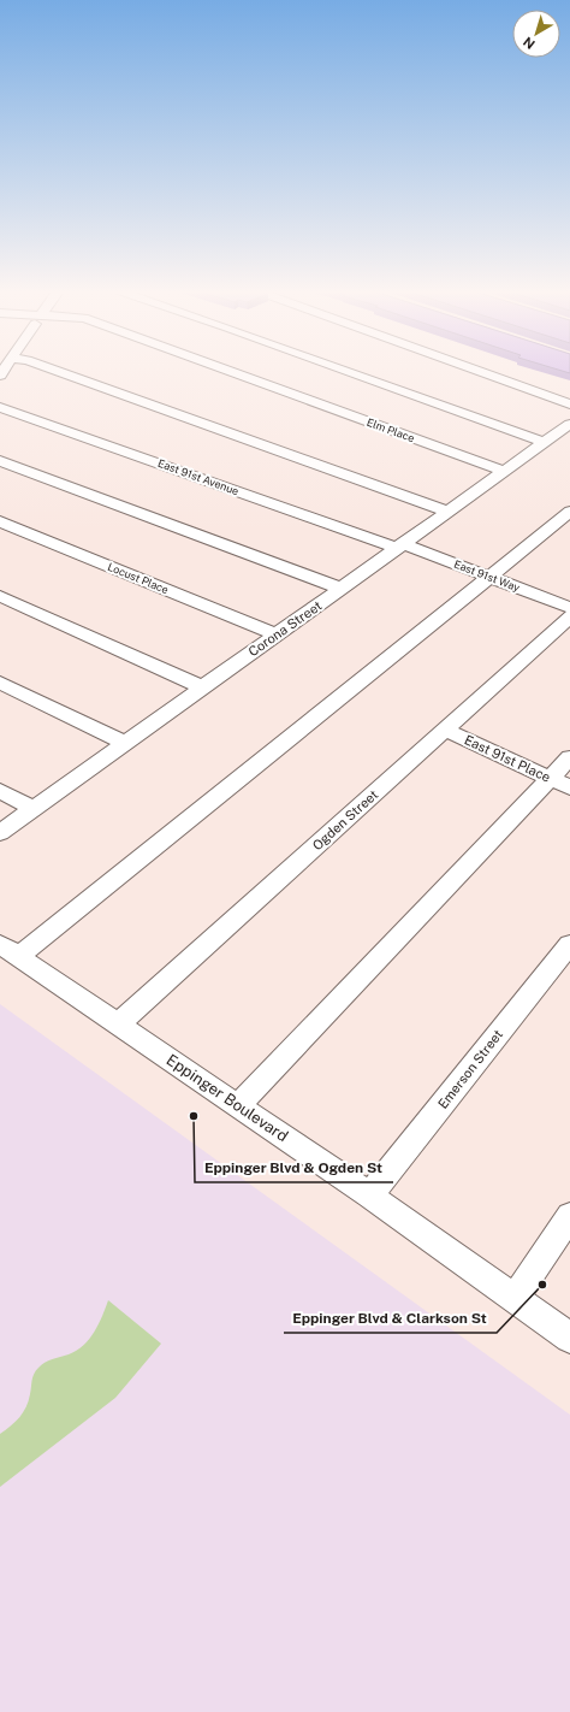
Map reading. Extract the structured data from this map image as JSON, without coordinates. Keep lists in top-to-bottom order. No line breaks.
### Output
{"streets":{"street":["Elm Place","East 91st Avenue","East 91st Way","Locust Place","Corona Street","East 91st Place","Ogden Street","Emerson Street","Eppinger Boulevard"]},"crossings":[["Elm Place","Corona Street"],["East 91st Avenue","East 91st Way"],["East 91st Avenue","Corona Street"],["East 91st Way","Corona Street"],["Locust Place","Corona Street"],["East 91st Place","Ogden Street"],["Ogden Street","Eppinger Boulevard"],["Emerson Street","Eppinger Boulevard"]],"places":["Eppinger Blvd & Ogden St","Eppinger Blvd & Clarkson St"],"north":"bottom left"}
